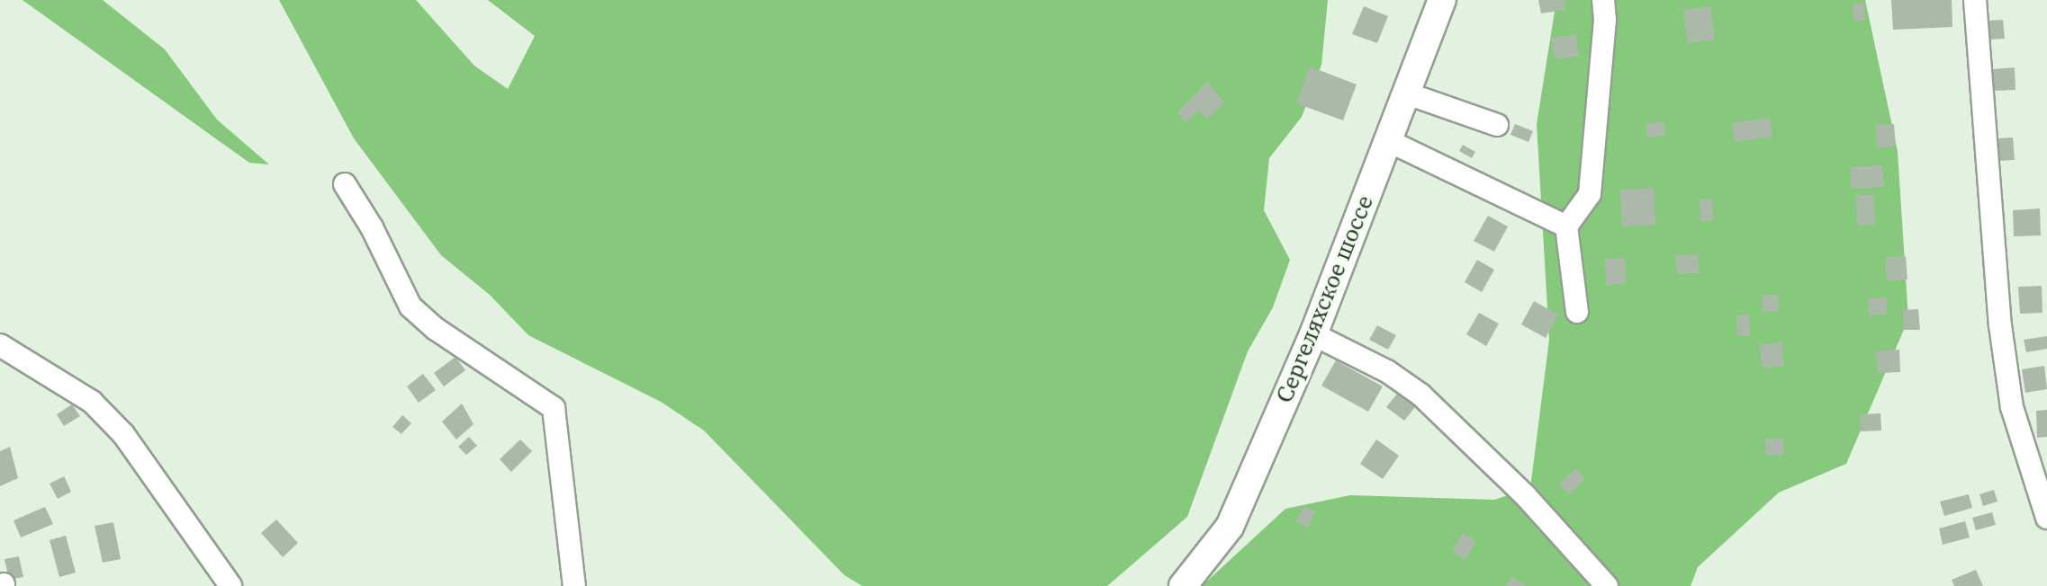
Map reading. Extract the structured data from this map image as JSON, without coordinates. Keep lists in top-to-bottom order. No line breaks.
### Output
{"streets":{"main road":["Сергеляхское шоссе"]}}
